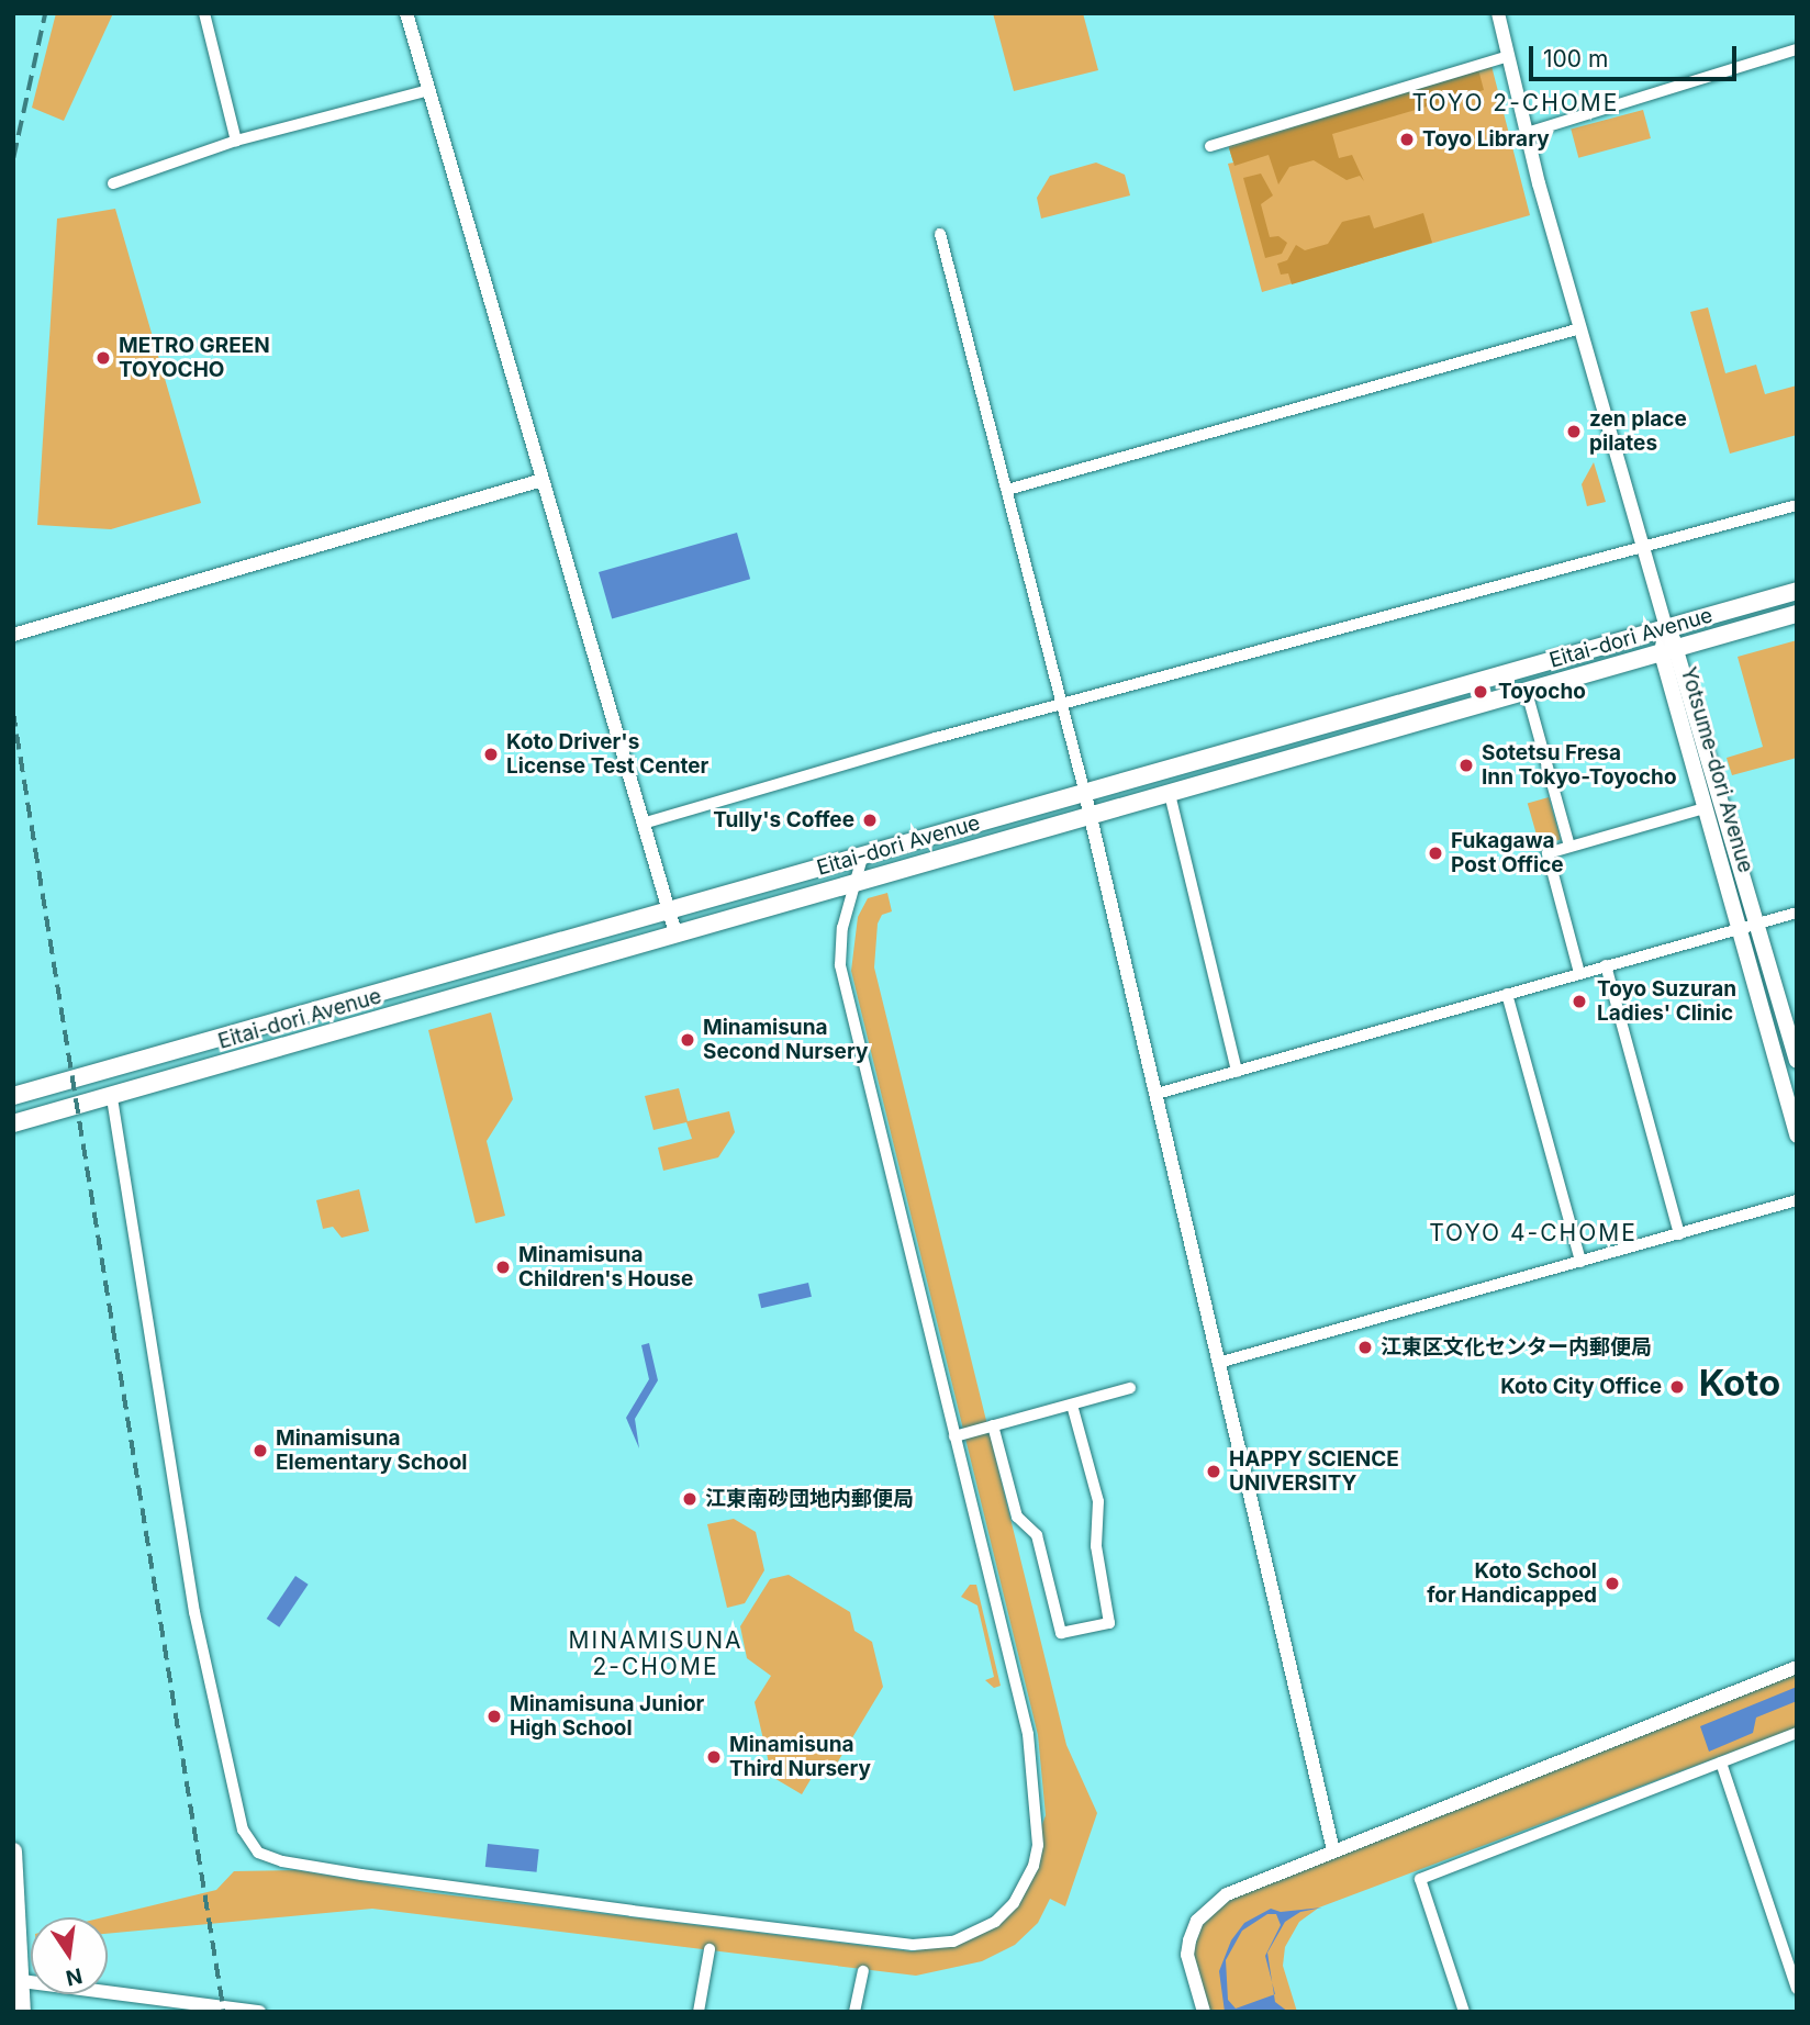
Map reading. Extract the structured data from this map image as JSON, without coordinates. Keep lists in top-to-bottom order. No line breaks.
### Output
{"streets":{"main road":["Eitai-dori Avenue","Yotsume-dori Avenue"]},"crossings":[["Eitai-dori Avenue","Yotsume-dori Avenue"]],"districts":["TOYO 2-CHOME","TOYO 4-CHOME","Koto","MINAMISUNA 2-CHOME"],"places":["Toyo Library","METRO GREEN TOYOCHO","zen place pilates","Toyocho","Koto Driver's License Test Center","Sotetsu Fresa Inn Tokyo-Toyocho","Tully's Coffee","Fukagawa Post Office","Toyo Suzuran Ladies' Clinic","Minamisuna Second Nursery","Minamisuna Children's House","江東区文化センター内郵便局","Koto City Office","Minamisuna Elementary School","HAPPY SCIENCE UNIVERSITY","江東南砂団地内郵便局","Koto School for Handicapped","Minamisuna Junior High School","Minamisuna Third Nursery"],"scale_bar":"100 m","north":"bottom"}
